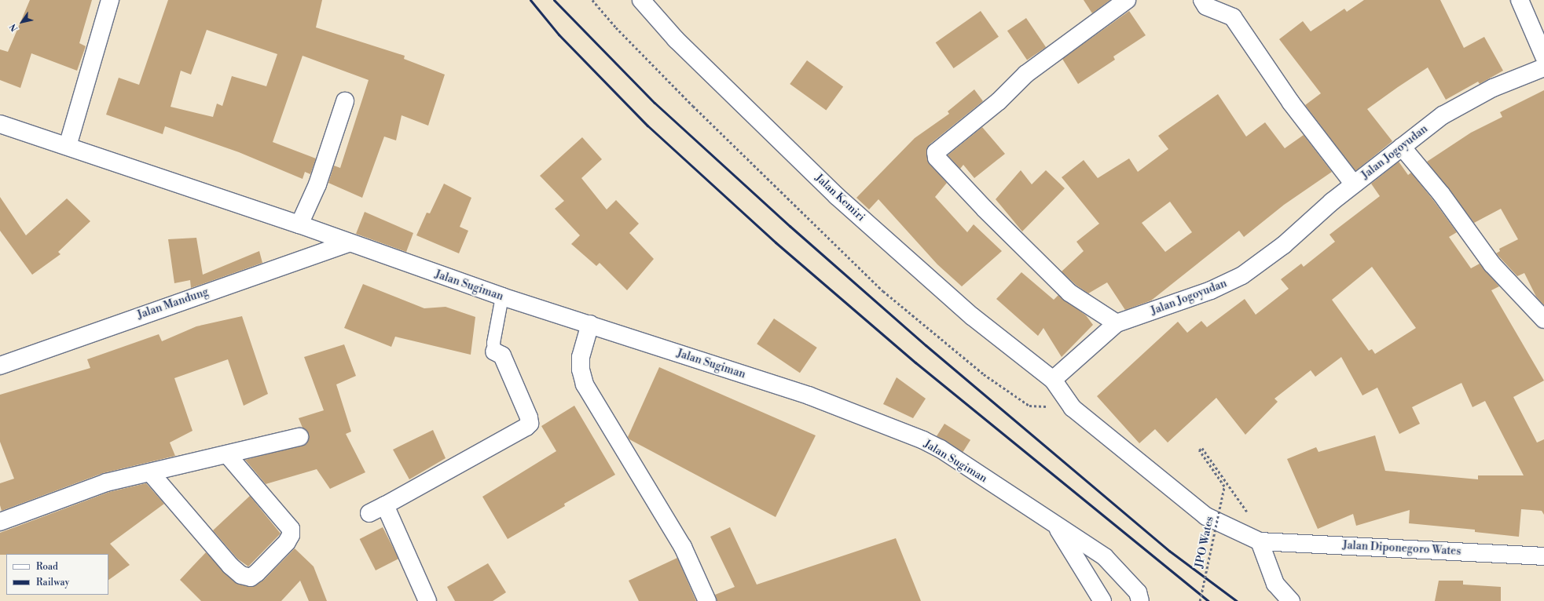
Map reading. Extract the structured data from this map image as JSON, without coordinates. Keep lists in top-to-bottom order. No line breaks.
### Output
{"streets":{"street":["Jalan Jogoyudan","Jalan Kemiri","Jalan Sugiman","Jalan Mandung","Jalan Diponegoro Wates"],"path":["JPO Wates"]},"crossings":[["Jalan Jogoyudan","Jalan Kemiri"],["Jalan Sugiman","Jalan Mandung"],["JPO Wates","Jalan Diponegoro Wates"]],"legend":["Road","Railway"],"north":"bottom left"}
